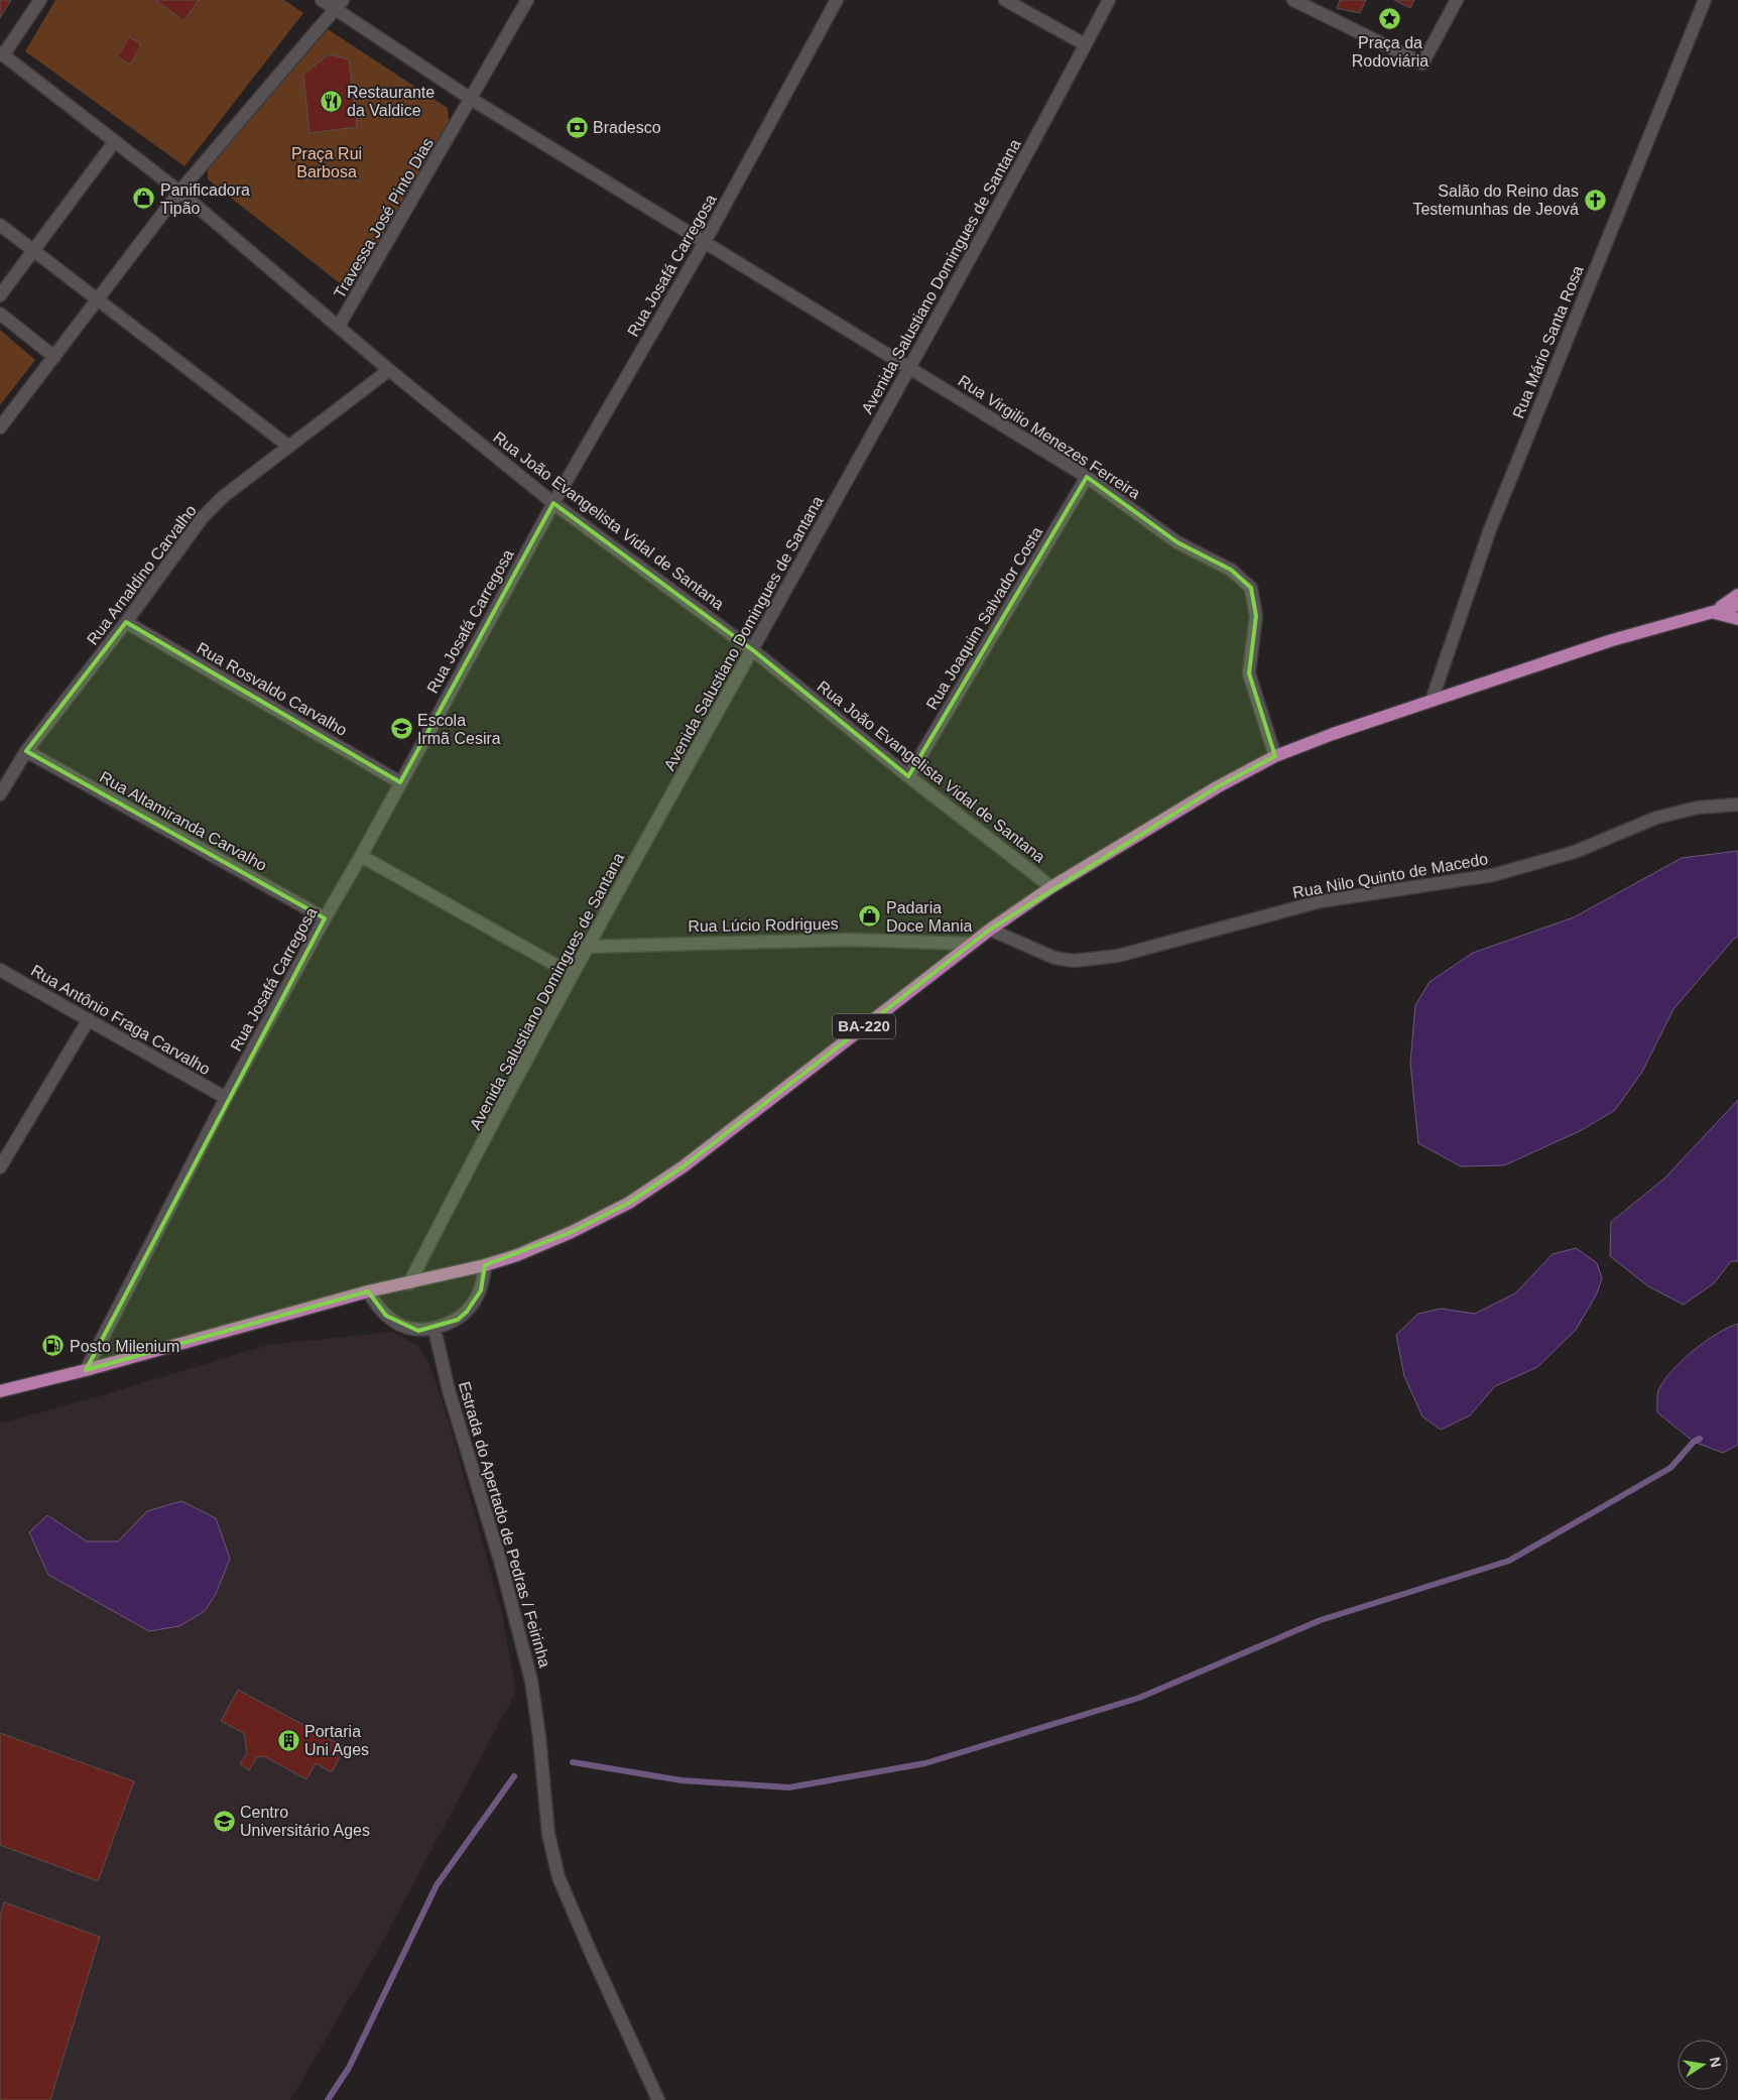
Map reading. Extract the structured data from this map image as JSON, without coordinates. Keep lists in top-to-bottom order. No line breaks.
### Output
{"streets":{"main road":["BA-220"],"street":["Travessa José Pinto Dias","Rua Josafá Carregosa","Avenida Salustiano Domingues de Santana","Rua Mário Santa Rosa","Rua Virgilio Menezes Ferreira","Rua João Evangelista Vidal de Santana","Rua Arnaldino Carvalho","Rua Joaquim Salvador Costa","Rua Rosvaldo Carvalho","Rua Altamiranda Carvalho","Rua Nilo Quinto de Macedo","Rua Lúcio Rodrigues","Rua Antônio Fraga Carvalho","Estrada do Apertado de Pedras / Feirinha"]},"crossings":[["Travessa José Pinto Dias","Rua Virgilio Menezes Ferreira"],["Travessa José Pinto Dias","Rua João Evangelista Vidal de Santana"],["Rua Josafá Carregosa","Rua Virgilio Menezes Ferreira"],["Rua Josafá Carregosa","Rua João Evangelista Vidal de Santana"],["Rua Josafá Carregosa","Rua Rosvaldo Carvalho"],["Rua Josafá Carregosa","Rua Altamiranda Carvalho"],["Rua Josafá Carregosa","Rua Antônio Fraga Carvalho"],["Rua Josafá Carregosa","BA-220"],["Avenida Salustiano Domingues de Santana","Rua Virgilio Menezes Ferreira"],["Avenida Salustiano Domingues de Santana","Rua João Evangelista Vidal de Santana"],["Avenida Salustiano Domingues de Santana","Rua Lúcio Rodrigues"],["Avenida Salustiano Domingues de Santana","BA-220"],["Rua Mário Santa Rosa","BA-220"],["Rua Virgilio Menezes Ferreira","Rua Joaquim Salvador Costa"],["Rua Virgilio Menezes Ferreira","BA-220"],["Rua João Evangelista Vidal de Santana","Rua Arnaldino Carvalho"],["Rua João Evangelista Vidal de Santana","Rua Joaquim Salvador Costa"],["Rua João Evangelista Vidal de Santana","BA-220"],["Rua Arnaldino Carvalho","Rua Rosvaldo Carvalho"],["Rua Arnaldino Carvalho","Rua Altamiranda Carvalho"],["Rua Nilo Quinto de Macedo","BA-220"],["Rua Lúcio Rodrigues","BA-220"]],"parks":["Praça Rui Barbosa"],"places":{"place":["Praça da Rodoviária"],"restaurant":["Restaurante da Valdice"],"bank":["Bradesco"],"shop":["Panificadora Tipão","Padaria Doce Mania"],"church":["Salão do Reino das Testemunhas de Jeová"],"school or university":["Escola Irmã Cesira","Centro Universitário Ages"],"fuel station":["Posto Milenium"],"building":["Portaria Uni Ages"]},"north":"right"}
